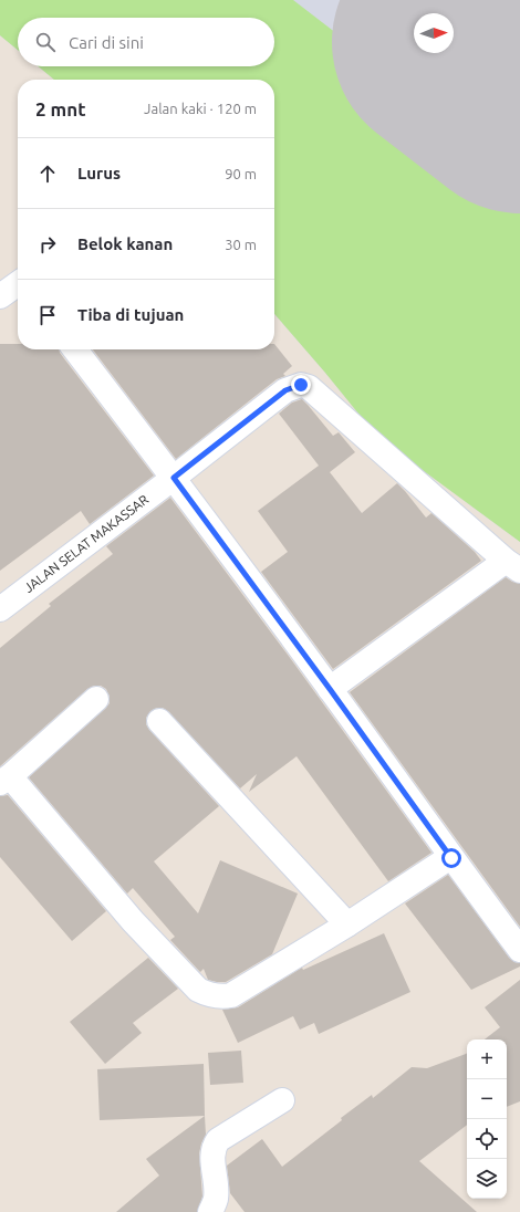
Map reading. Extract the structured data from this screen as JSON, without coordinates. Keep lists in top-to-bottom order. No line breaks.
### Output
{"streets":{"street":["JALAN SELAT MAKASSAR"]},"north":"right","page":{"search":"Cari di sini","heading":["2 mnt","Jalan kaki · 120 m"],"list":[["Lurus","90 m"],["Belok kanan","30 m"],"Tiba di tujuan"],"map_buttons":["+","−"]}}
